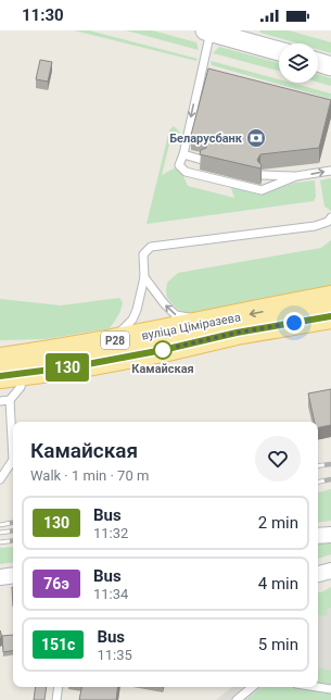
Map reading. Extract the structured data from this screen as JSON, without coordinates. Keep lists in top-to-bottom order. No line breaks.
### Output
{"streets":{"main road":["вуліца Ціміразева","Р28"]},"places":{"bank":["Беларусбанк"],"other":["Камайская"]},"lines":["bus line 130"],"page":{"status":"11:30","on_map":"130","heading":["Камайская","Walk · 1 min · 70 m"],"list":[{"mark":"130","name":"Bus","note":"11:32","value":"2 min"},{"mark":"76э","name":"Bus","note":"11:34","value":"4 min"},{"mark":"151с","name":"Bus","note":"11:35","value":"5 min"}]}}
